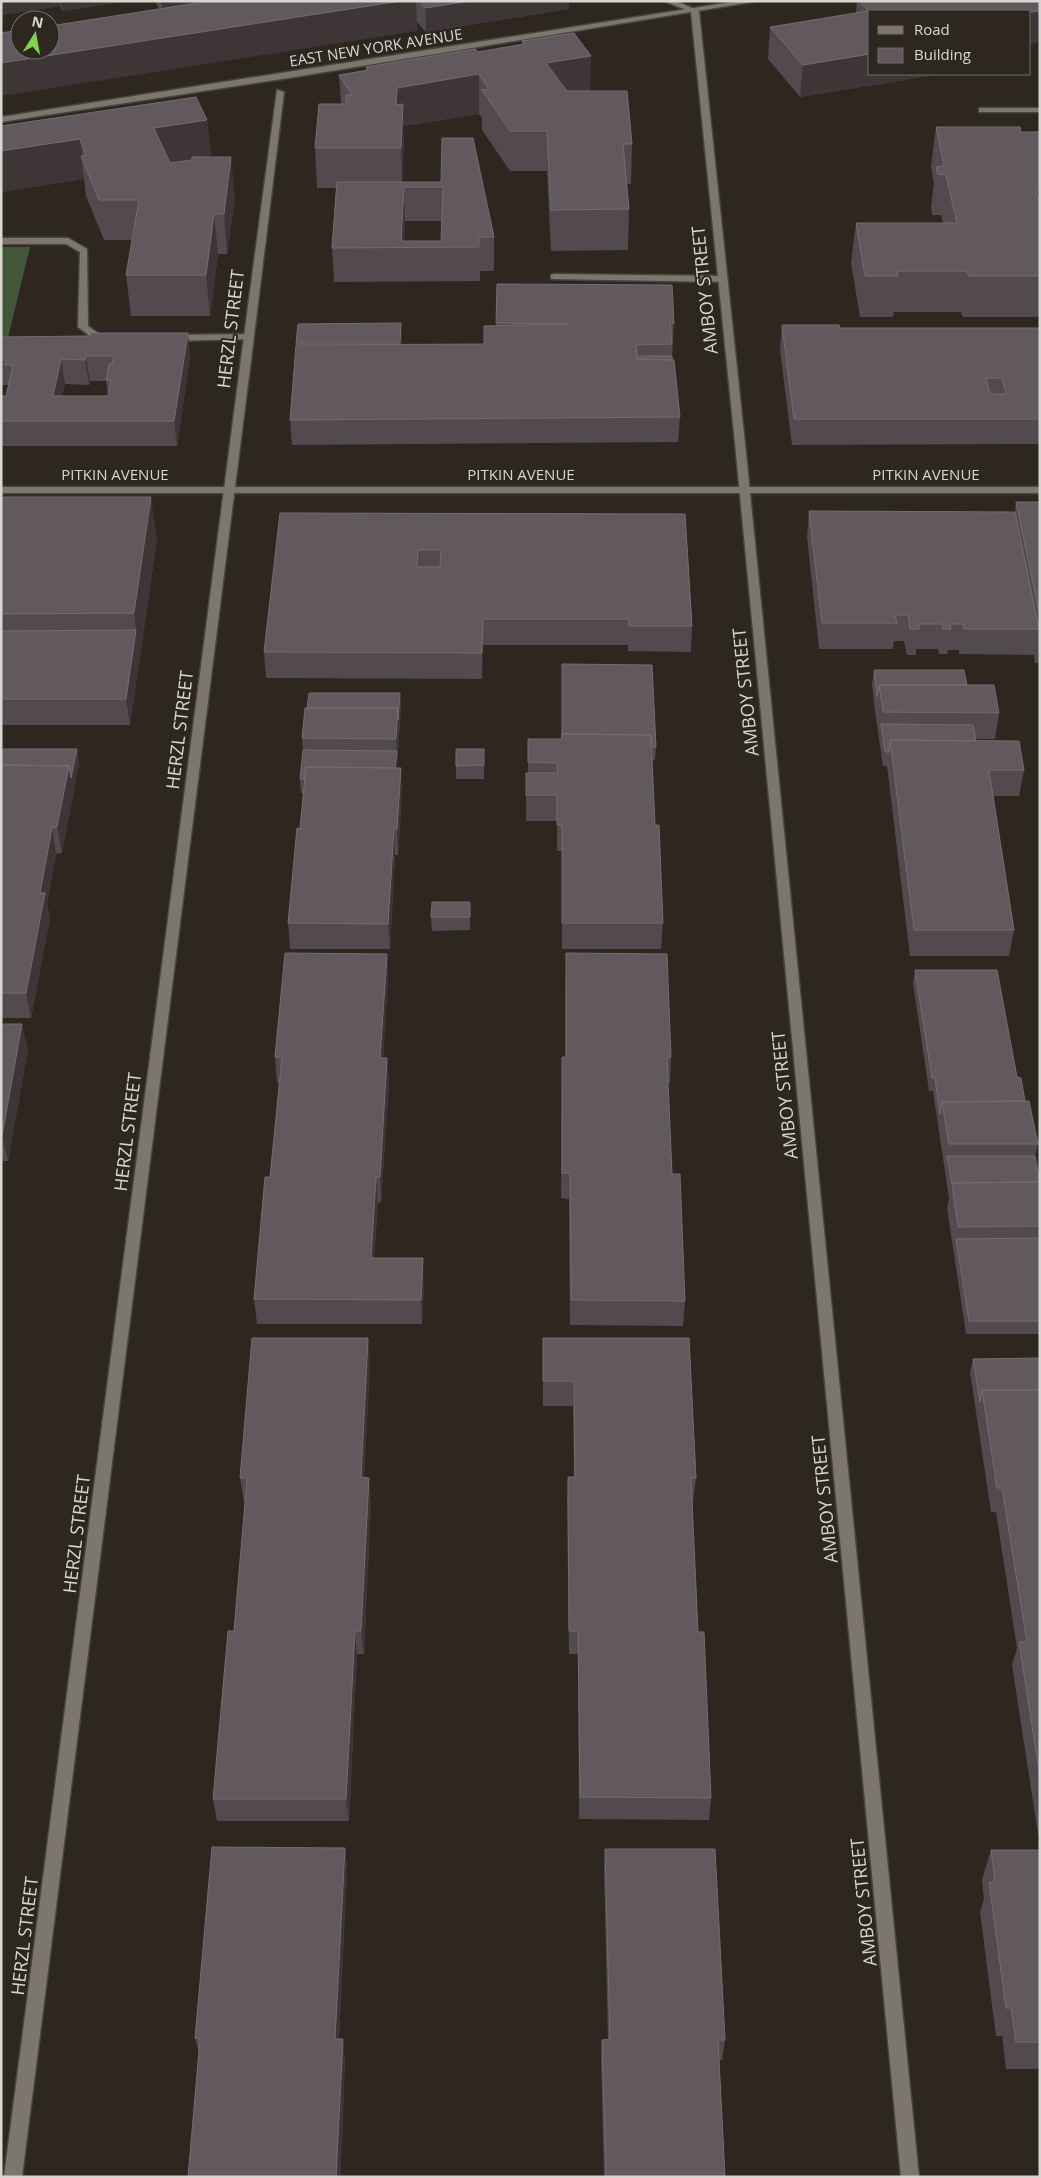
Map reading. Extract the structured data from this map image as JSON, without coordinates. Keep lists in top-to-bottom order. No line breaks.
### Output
{"streets":{"street":["EAST NEW YORK AVENUE","AMBOY STREET","HERZL STREET","PITKIN AVENUE"]},"crossings":[["EAST NEW YORK AVENUE","AMBOY STREET"],["AMBOY STREET","PITKIN AVENUE"],["HERZL STREET","PITKIN AVENUE"]],"legend":["Road","Building"],"north":"top"}
